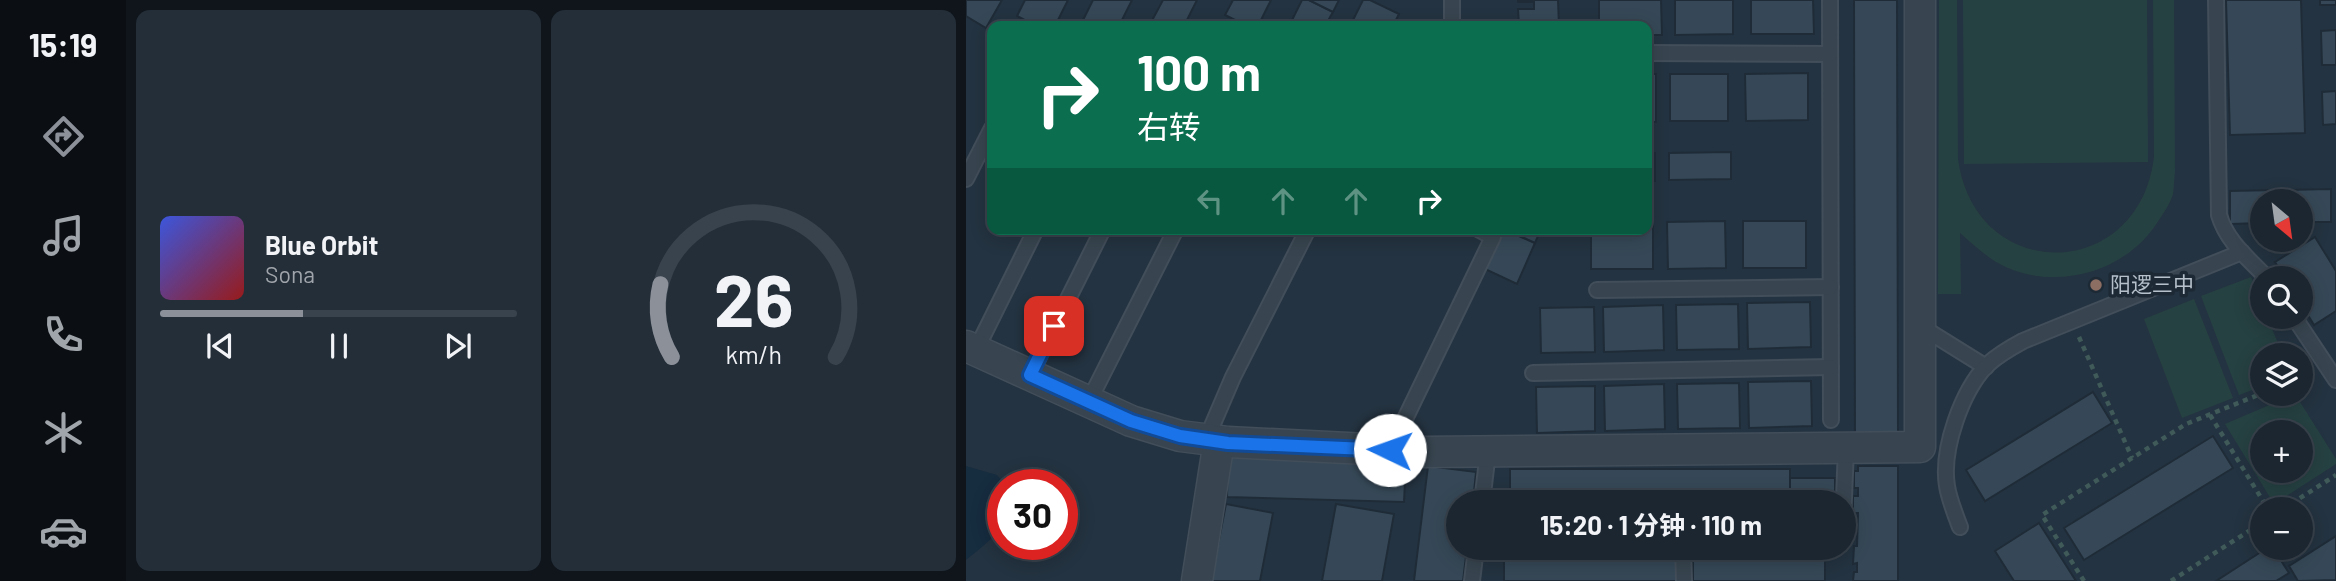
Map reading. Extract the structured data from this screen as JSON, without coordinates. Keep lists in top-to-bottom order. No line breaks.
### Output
{"places":["阳逻三中"],"north":"bottom right","page":{"tabs":"15:19","turn":["100 m","右转"],"map_buttons":["+","−"],"song":["Blue Orbit","Sona"],"limit":"30","trip":"15:20 · 1 分钟 · 110 m","gauge":["26","km/h"]}}
